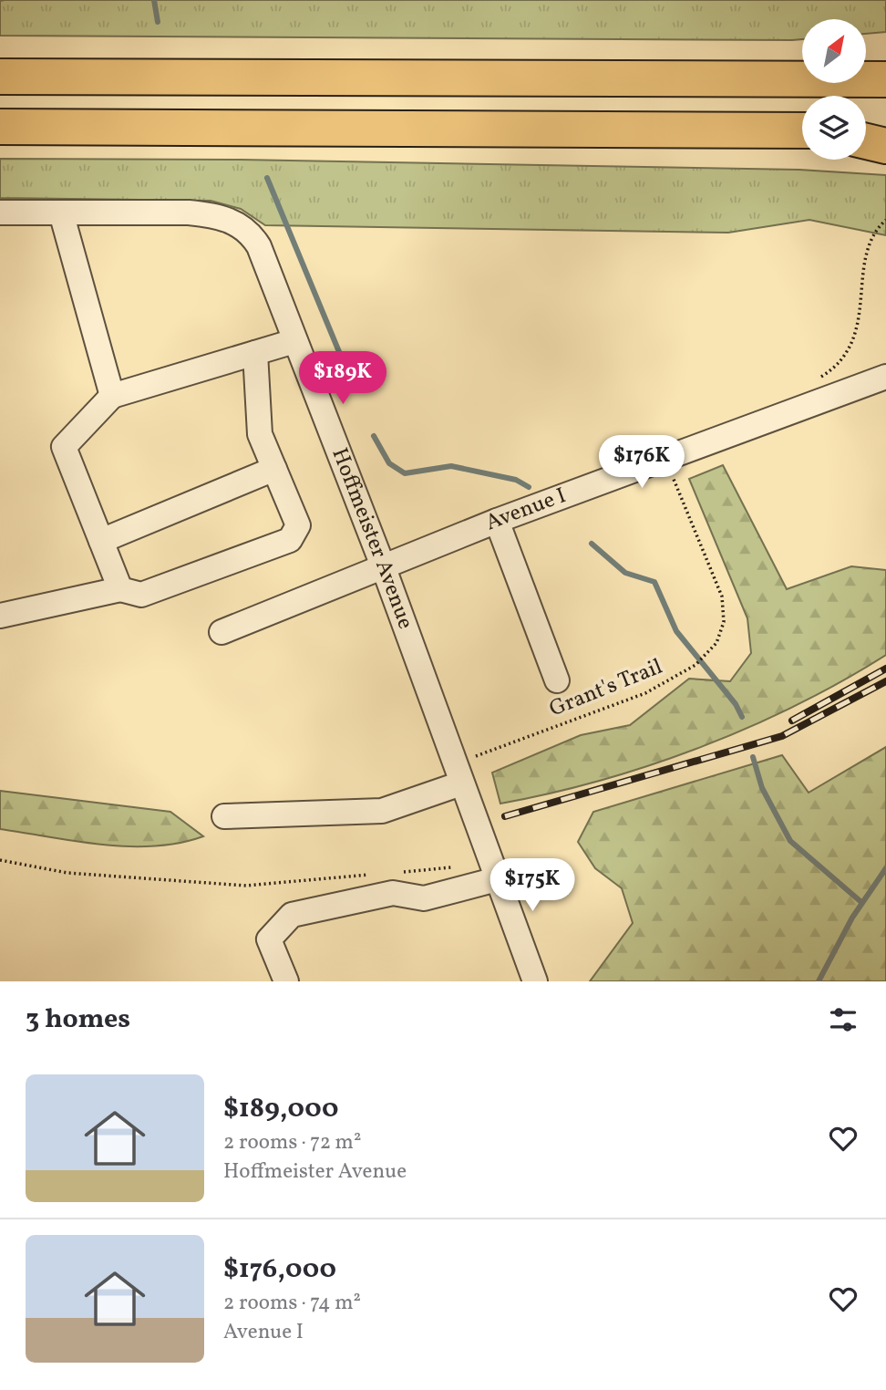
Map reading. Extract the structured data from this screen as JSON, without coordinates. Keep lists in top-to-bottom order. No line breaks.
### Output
{"streets":{"street":["Avenue I","Hoffmeister Avenue"],"path":["Grant's Trail"]},"crossings":[["Avenue I","Hoffmeister Avenue"],["Avenue I","Grant's Trail"]],"north":"top right","page":{"price":["$189K","$176K","$175K"],"heading":"3 homes","list":[{"name":"$189,000","note":"2 rooms · 72 m² · Hoffmeister Avenue"},{"name":"$176,000","note":"2 rooms · 74 m² · Avenue I"}]}}
